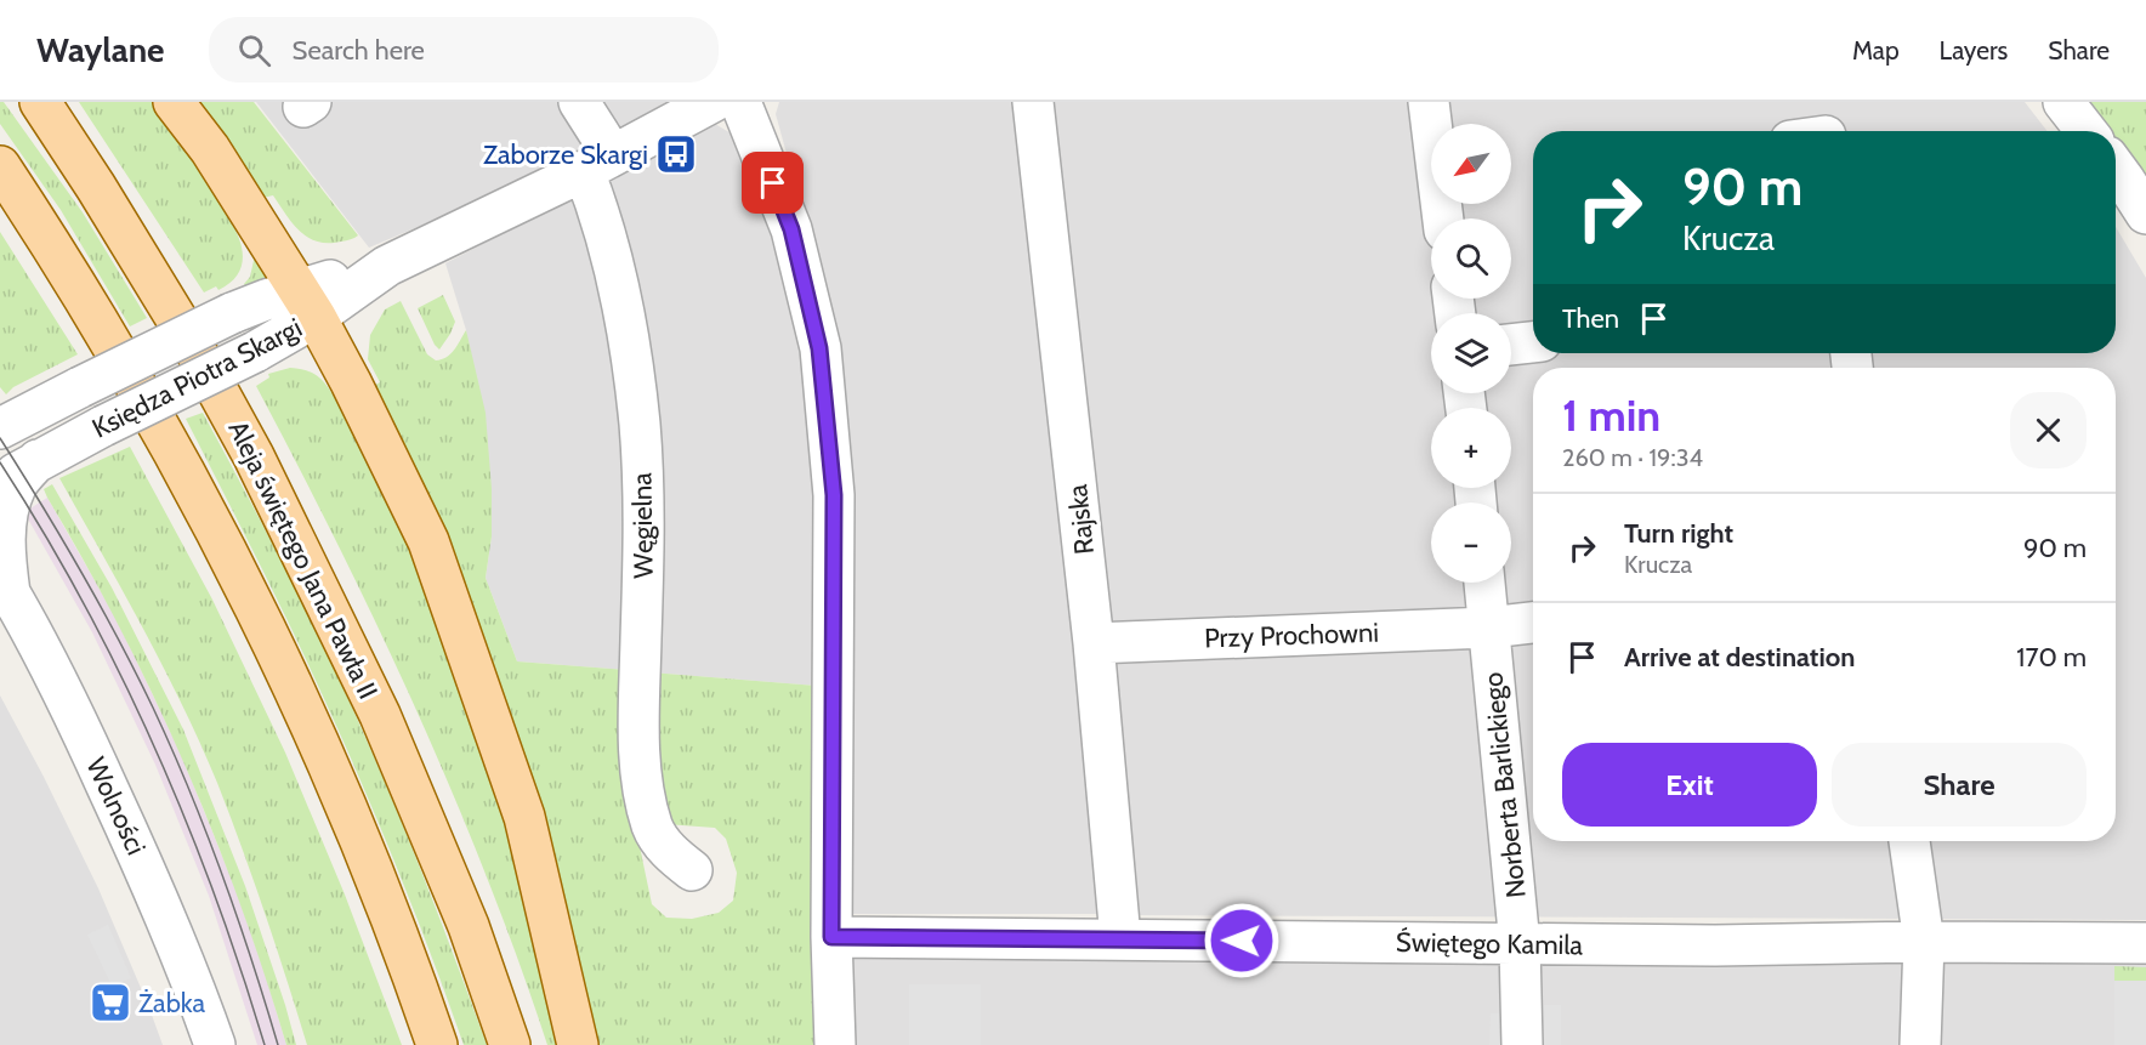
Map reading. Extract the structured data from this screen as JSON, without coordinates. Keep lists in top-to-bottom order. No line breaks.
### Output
{"streets":{"main road":["Aleja świętego Jana Pawła II"],"street":["Księdza Piotra Skargi","Rajska","Węgielna","Przy Prochowni","Norberta Barlickiego","Wolności","Świętego Kamila"]},"crossings":[["Księdza Piotra Skargi","Węgielna"],["Rajska","Przy Prochowni"],["Rajska","Świętego Kamila"],["Przy Prochowni","Norberta Barlickiego"],["Norberta Barlickiego","Świętego Kamila"]],"places":{"bus stop":["Zaborze Skargi"],"supermarket":["Żabka"]},"north":"bottom left","page":{"header":"Waylane","search":"Search here","nav":["Map","Layers","Share"],"map_buttons":["+","−"],"turn":["90 m","Krucza"],"then":"Then","heading":["1 min","260 m · 19:34"],"list":[{"name":"Turn right","note":"Krucza","value":"90 m"},{"name":"Arrive at destination","value":"170 m"}],"buttons":["Exit","Share"]}}
